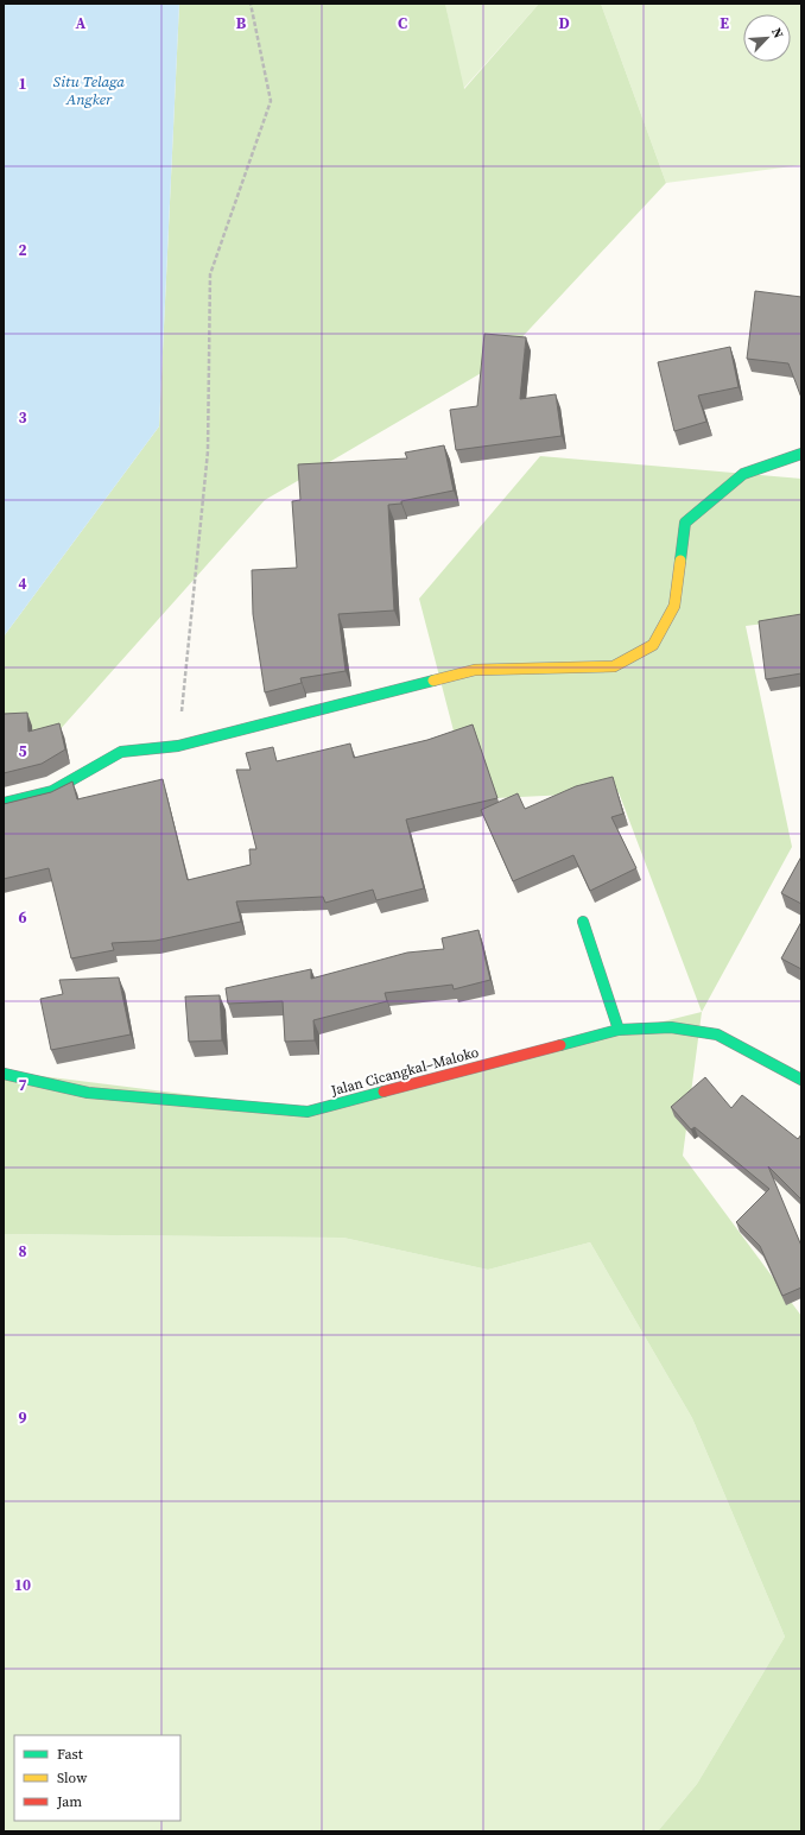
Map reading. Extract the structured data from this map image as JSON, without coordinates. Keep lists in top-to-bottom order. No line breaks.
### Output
{"streets":{"street":["Jalan Cicangkal–Maloko"]},"water":["Situ Telaga Angker"],"legend":["Fast","Slow","Jam"],"north":"top right","grid":{"columns":["A","B","C","D","E"],"rows":["1","2","3","4","5","6","7","8","9","10"]}}
